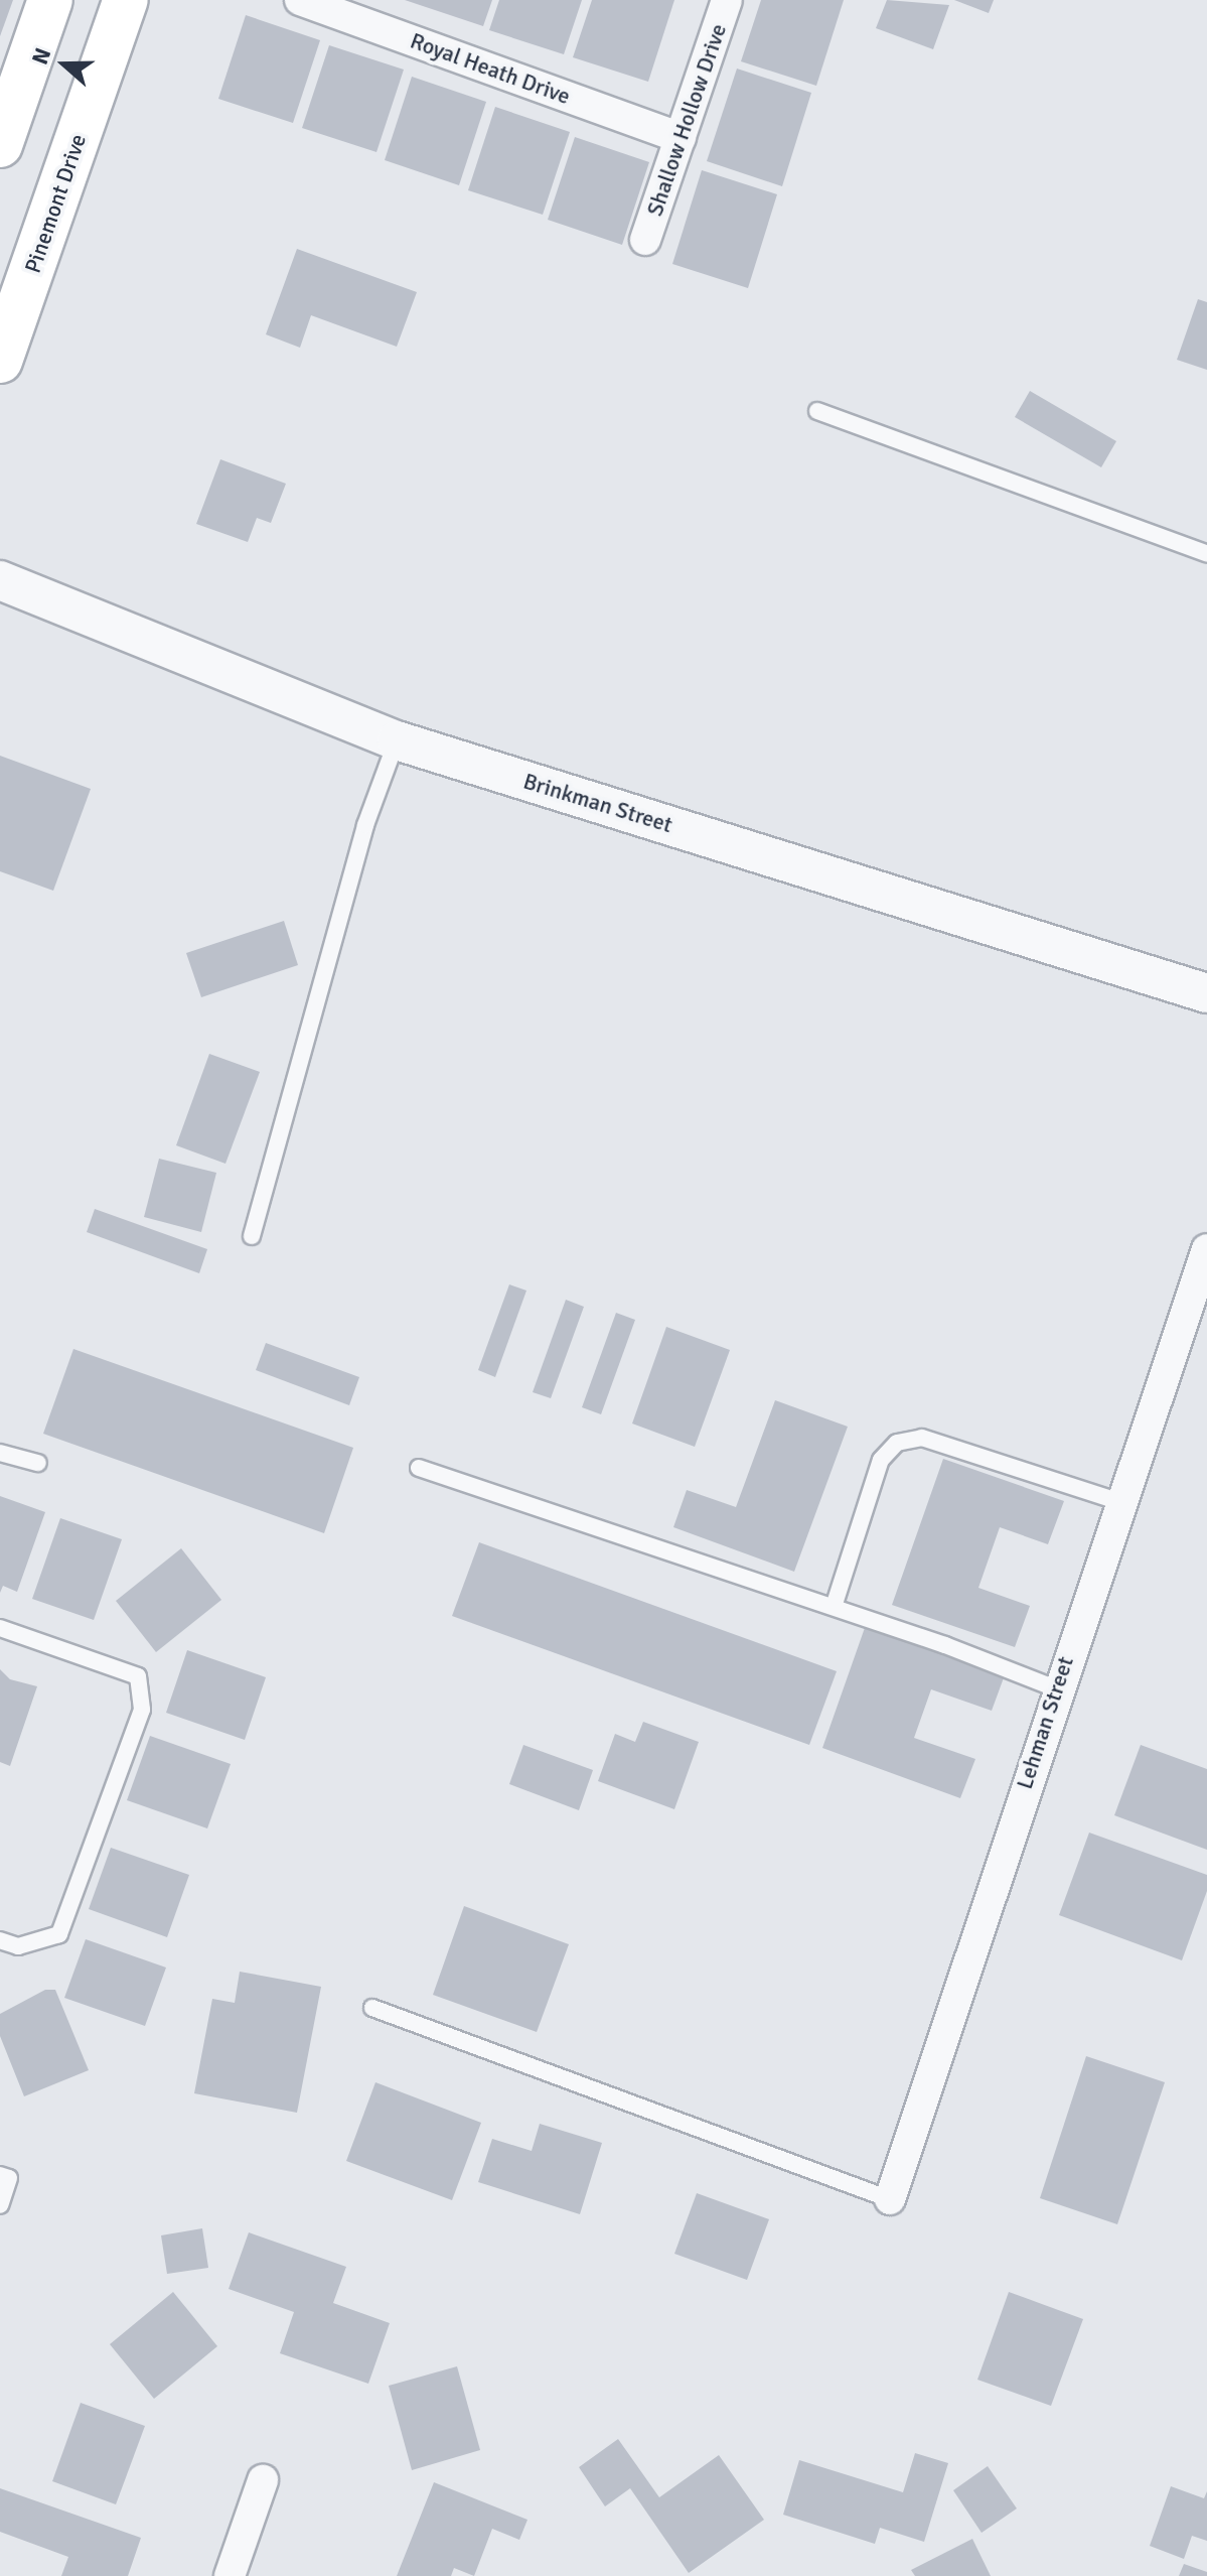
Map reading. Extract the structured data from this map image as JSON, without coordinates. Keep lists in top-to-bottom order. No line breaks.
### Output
{"streets":{"main road":["Pinemont Drive"],"street":["Royal Heath Drive","Shallow Hollow Drive","Brinkman Street","Lehman Street"]},"crossings":[["Royal Heath Drive","Shallow Hollow Drive"]],"north":"left"}
